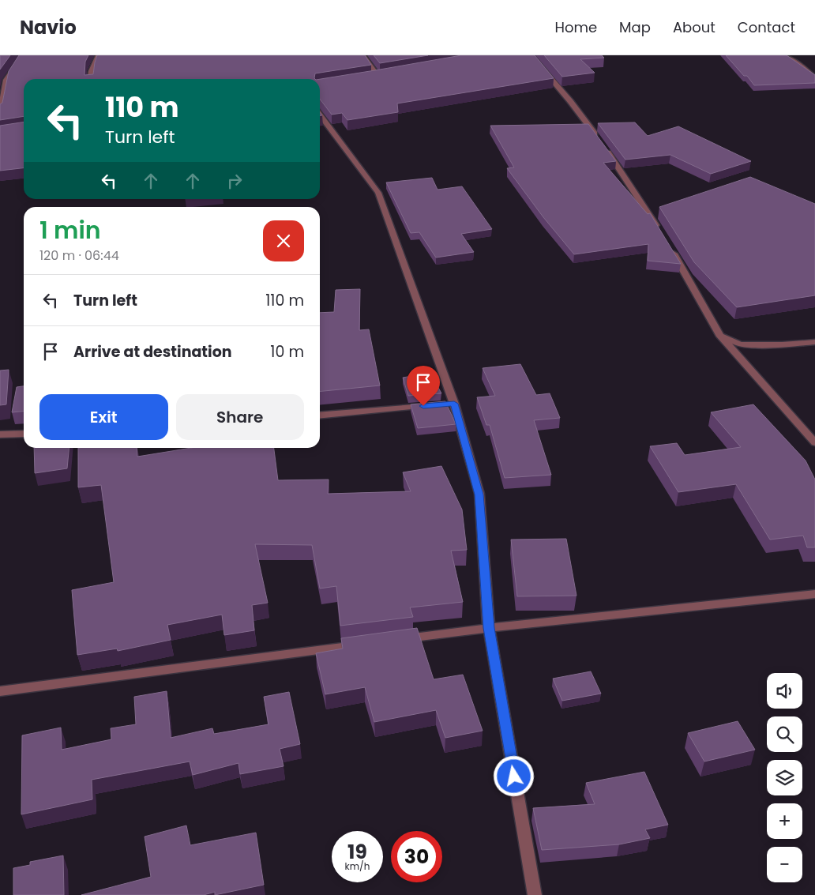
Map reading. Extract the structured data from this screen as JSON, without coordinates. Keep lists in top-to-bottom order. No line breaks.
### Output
{"page":{"header":"Navio","nav":["Home","Map","About","Contact"],"turn":["110 m","Turn left"],"heading":["1 min","120 m · 06:44"],"list":[{"name":"Turn left","value":"110 m"},{"name":"Arrive at destination","value":"10 m"}],"buttons":["Exit","Share"],"map_buttons":["+","−"],"speed":"19 km/h","limit":"30"}}
